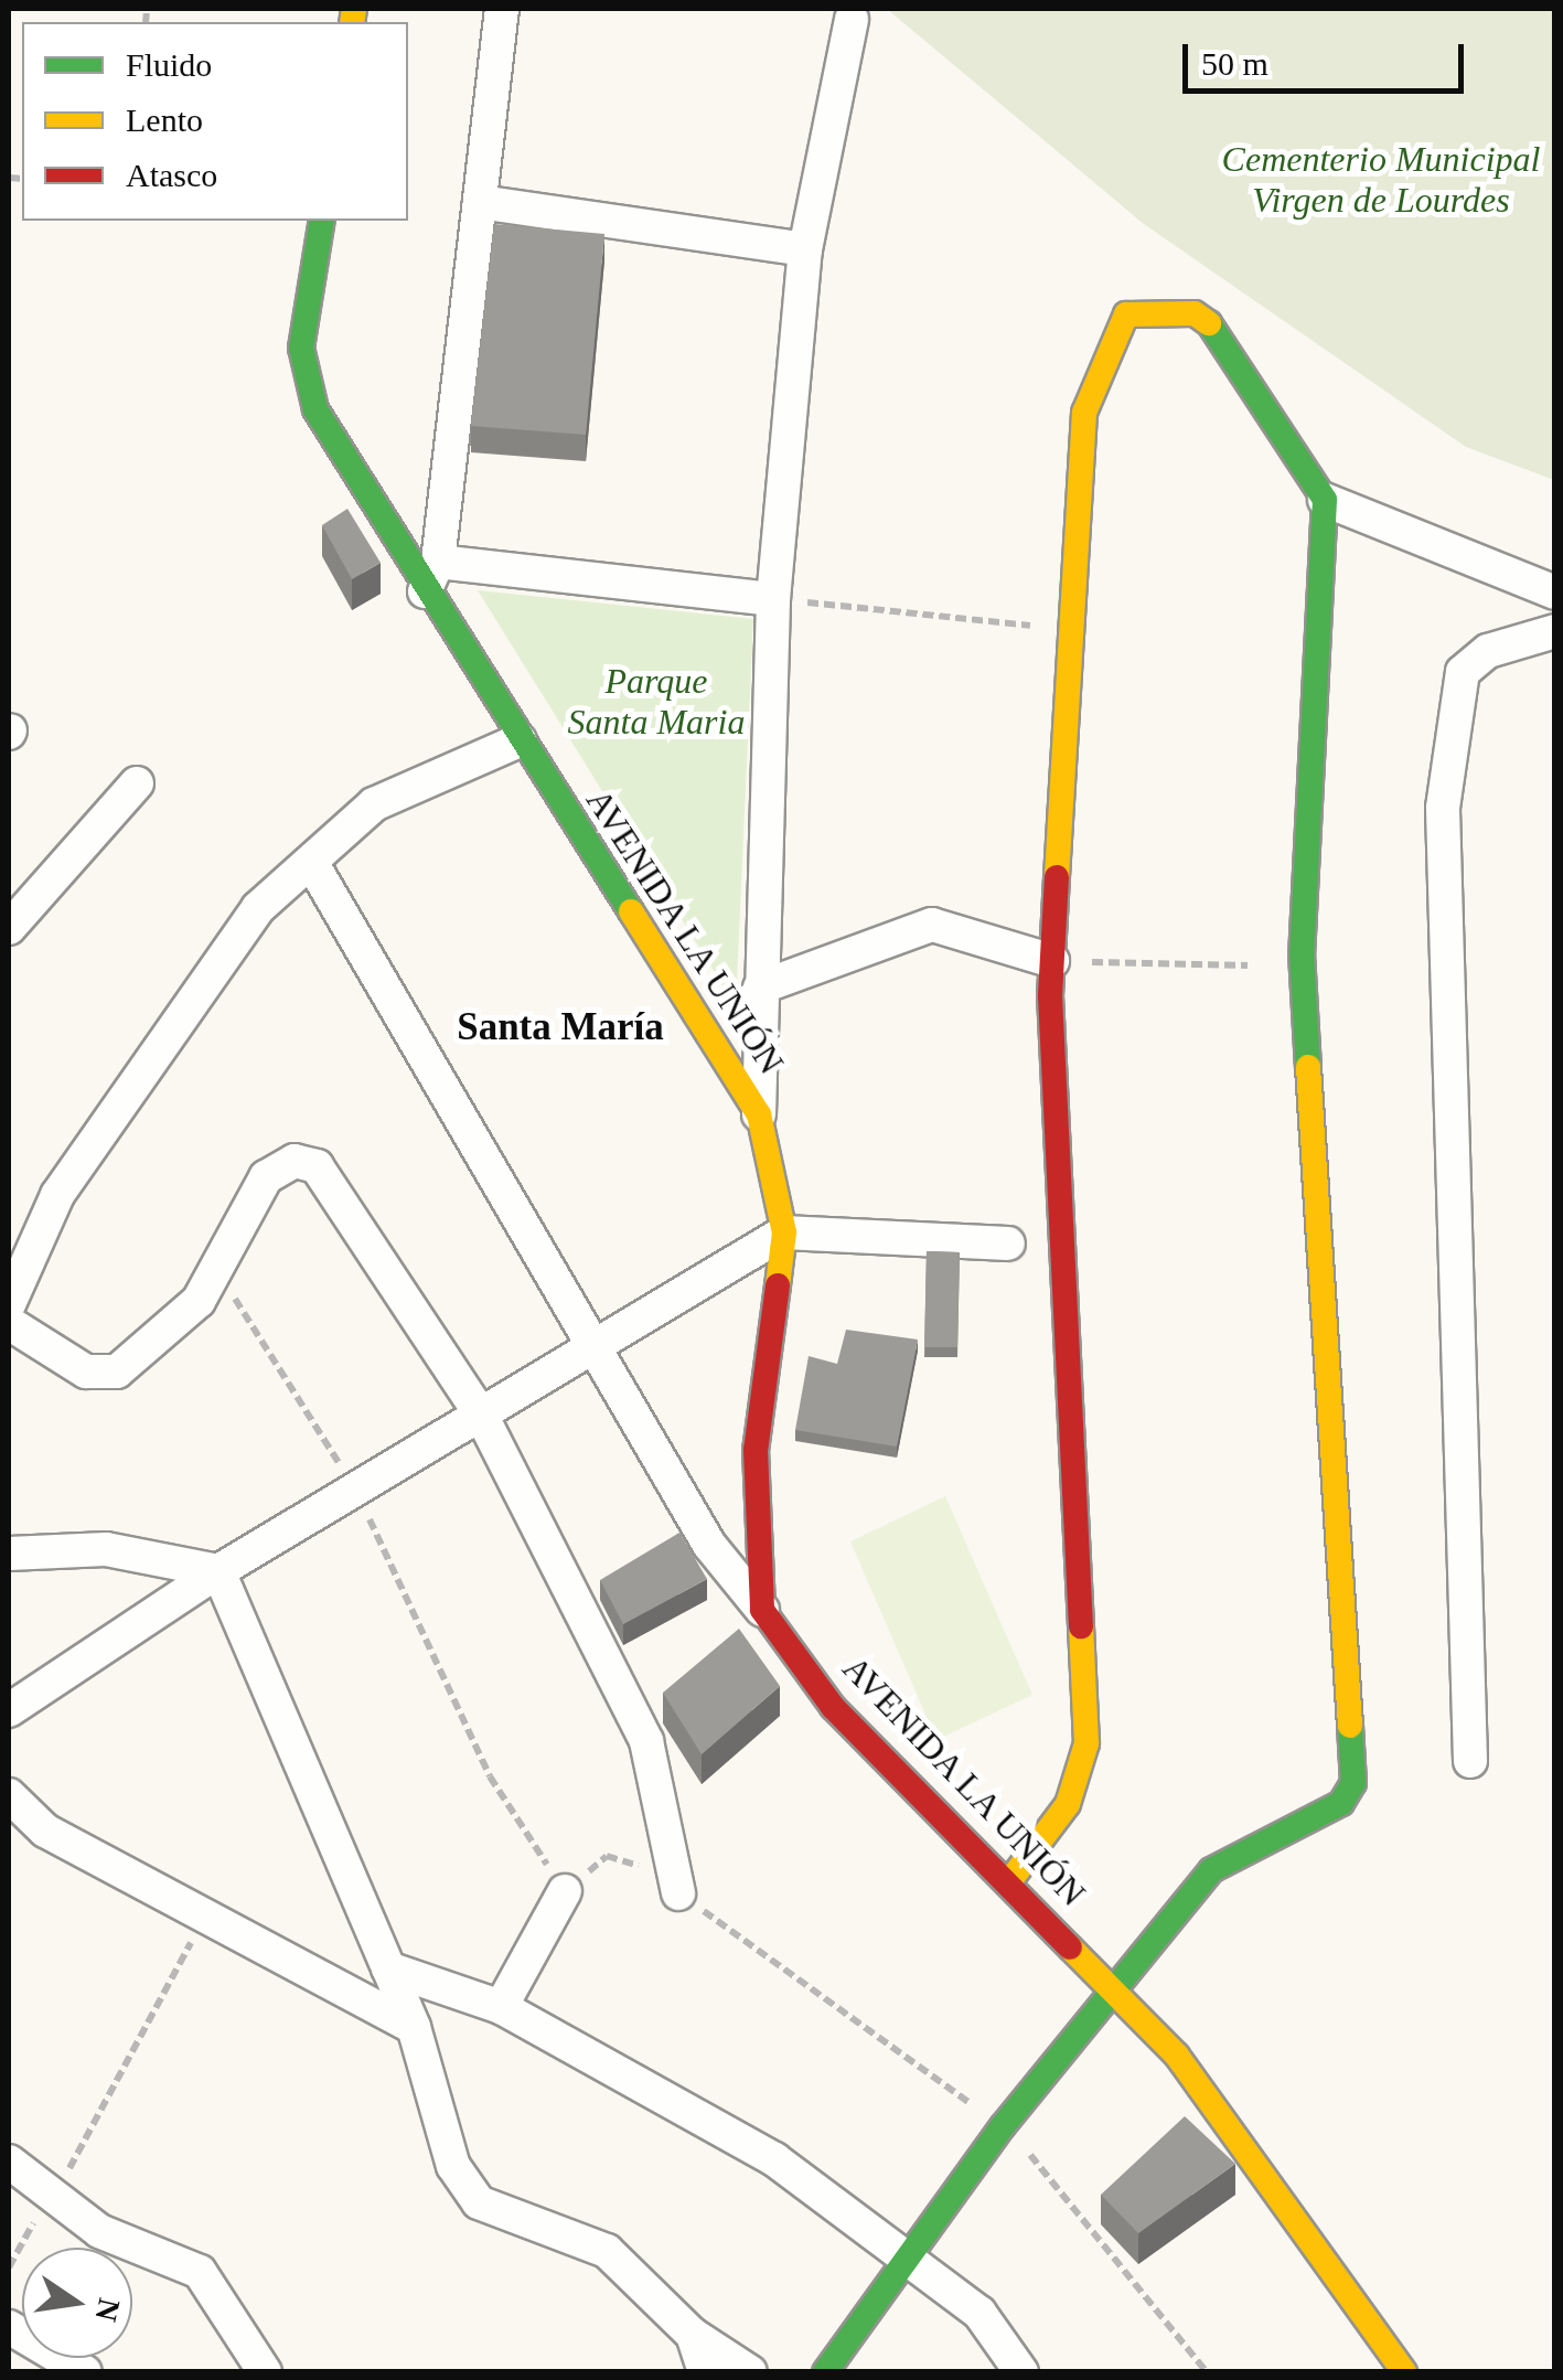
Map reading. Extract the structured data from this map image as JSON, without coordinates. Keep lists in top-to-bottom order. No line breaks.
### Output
{"streets":{"street":["AVENIDA LA UNIÓN"]},"districts":["Santa María"],"parks":["Cementerio Municipal Virgen de Lourdes","Parque Santa Maria"],"legend":["Fluido","Lento","Atasco"],"scale_bar":"50 m","north":"right"}
